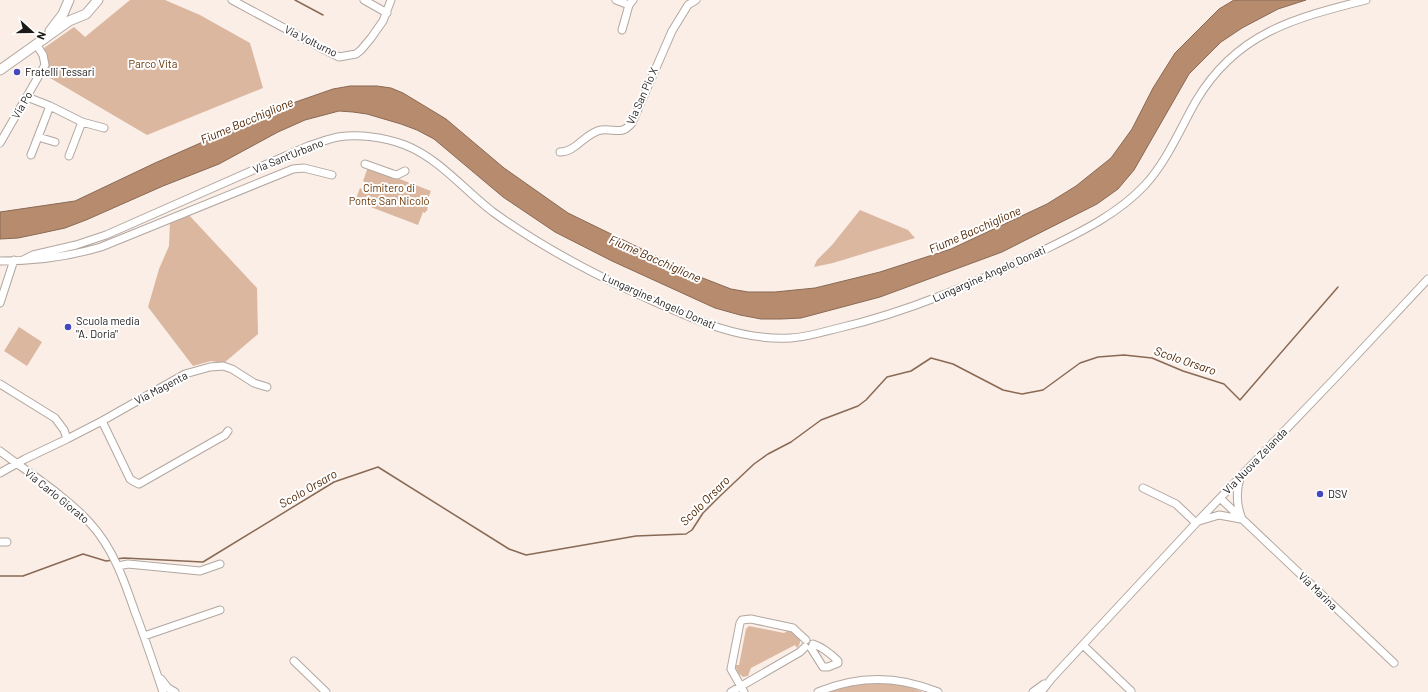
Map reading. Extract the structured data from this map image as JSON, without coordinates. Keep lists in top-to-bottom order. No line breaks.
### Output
{"streets":{"street":["Via Volturno","Via San Pio X","Via Po","Via Sant'Urbano","Lungargine Angelo Donati","Via Magenta","Via Nuova Zelanda","Via Carlo Giorato","Via Marina"]},"crossings":[["Via Sant'Urbano","Lungargine Angelo Donati"],["Via Magenta","Via Carlo Giorato"],["Via Nuova Zelanda","Via Marina"]],"water":["Fiume Bacchiglione","Scolo Orsaro"],"parks":["Parco Vita","Cimitero di Ponte San Nicolò"],"places":["Fratelli Tessari","Scuola media \"A. Doria\"","DSV"],"north":"right"}
